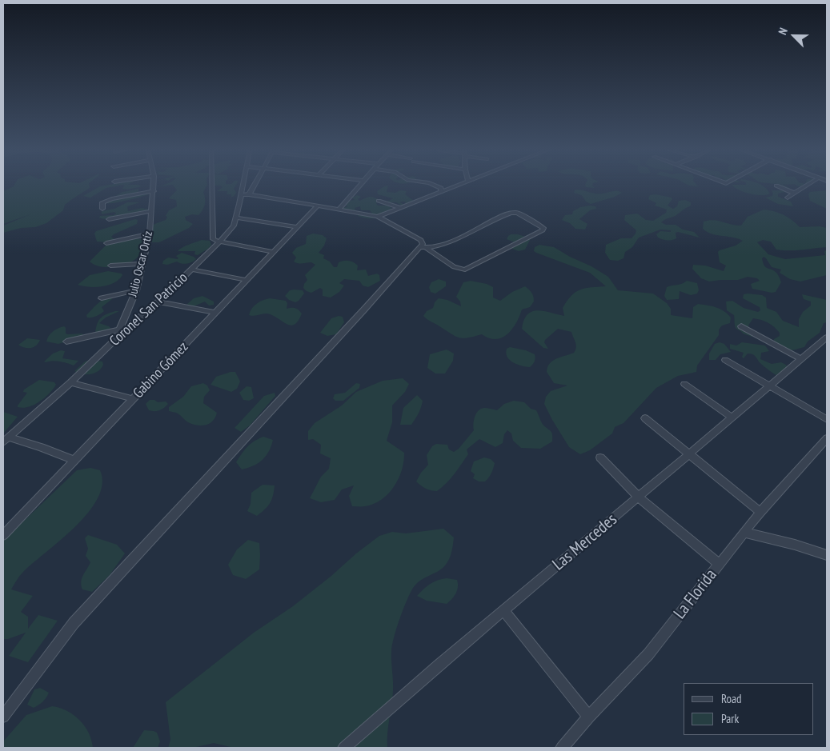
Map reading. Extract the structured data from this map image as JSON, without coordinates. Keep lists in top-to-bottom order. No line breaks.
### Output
{"streets":{"street":["Julio Oscar Ortíz","Coronel San Patricio","Gabino Gómez","Las Mercedes","La Florida"]},"legend":["Road","Park"],"north":"top left"}
